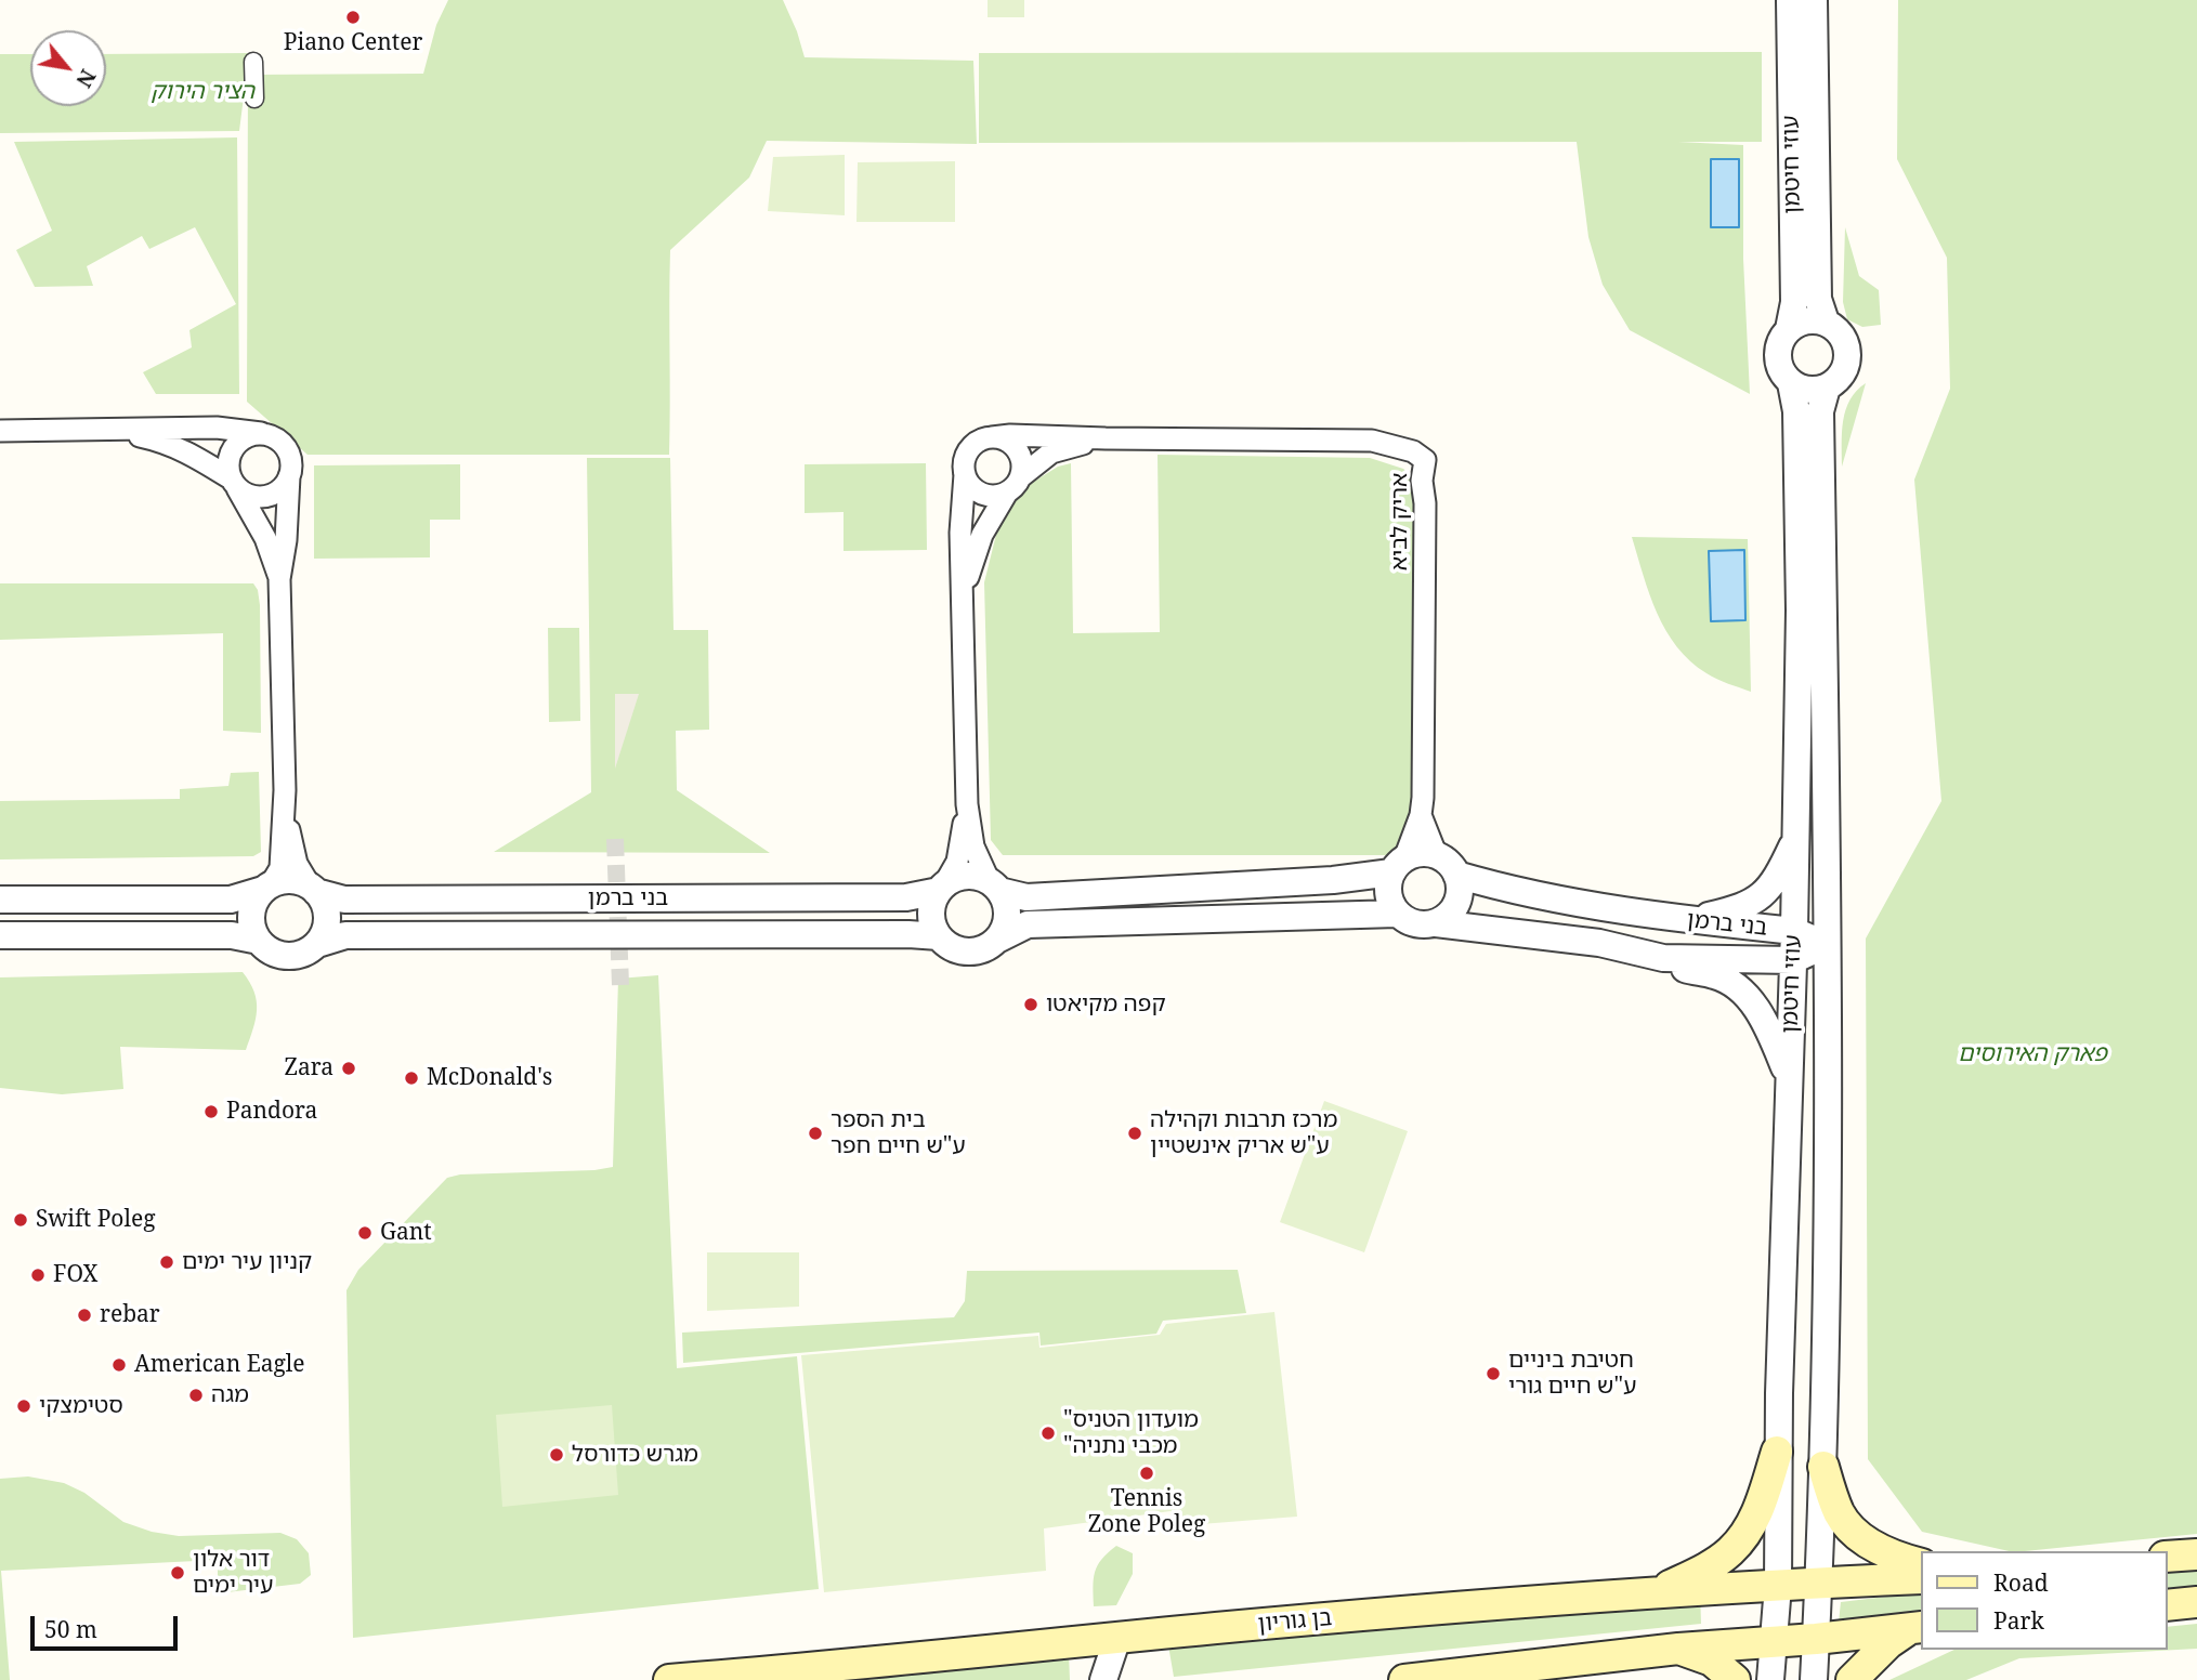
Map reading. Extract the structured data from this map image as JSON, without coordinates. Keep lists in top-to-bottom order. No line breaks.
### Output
{"streets":{"main road":["בן גוריון"],"street":["עוזי חיטמן","אריק לביא","בני ברמן"]},"crossings":[["עוזי חיטמן","בני ברמן"],["עוזי חיטמן","בן גוריון"],["אריק לביא","בני ברמן"]],"parks":["הציר הירוק","פארק האירוסים"],"places":["Piano Center","קפה מקיאטו","Zara","McDonald's","Pandora","בית הספר ע\"ש חיים חפר","מרכז תרבות וקהילה ע\"ש אריק אינשטיין","Swift Poleg","Gant","קניון עיר ימים","FOX","rebar","American Eagle","חטיבת ביניים ע\"ש חיים גורי","מגה","סטימצקי","\"מועדון הטניס \"מכבי נתניה","מגרש כדורסל","Tennis Zone Poleg","דור אלון עיר ימים"],"legend":["Road","Park"],"scale_bar":"50 m","north":"bottom right"}
